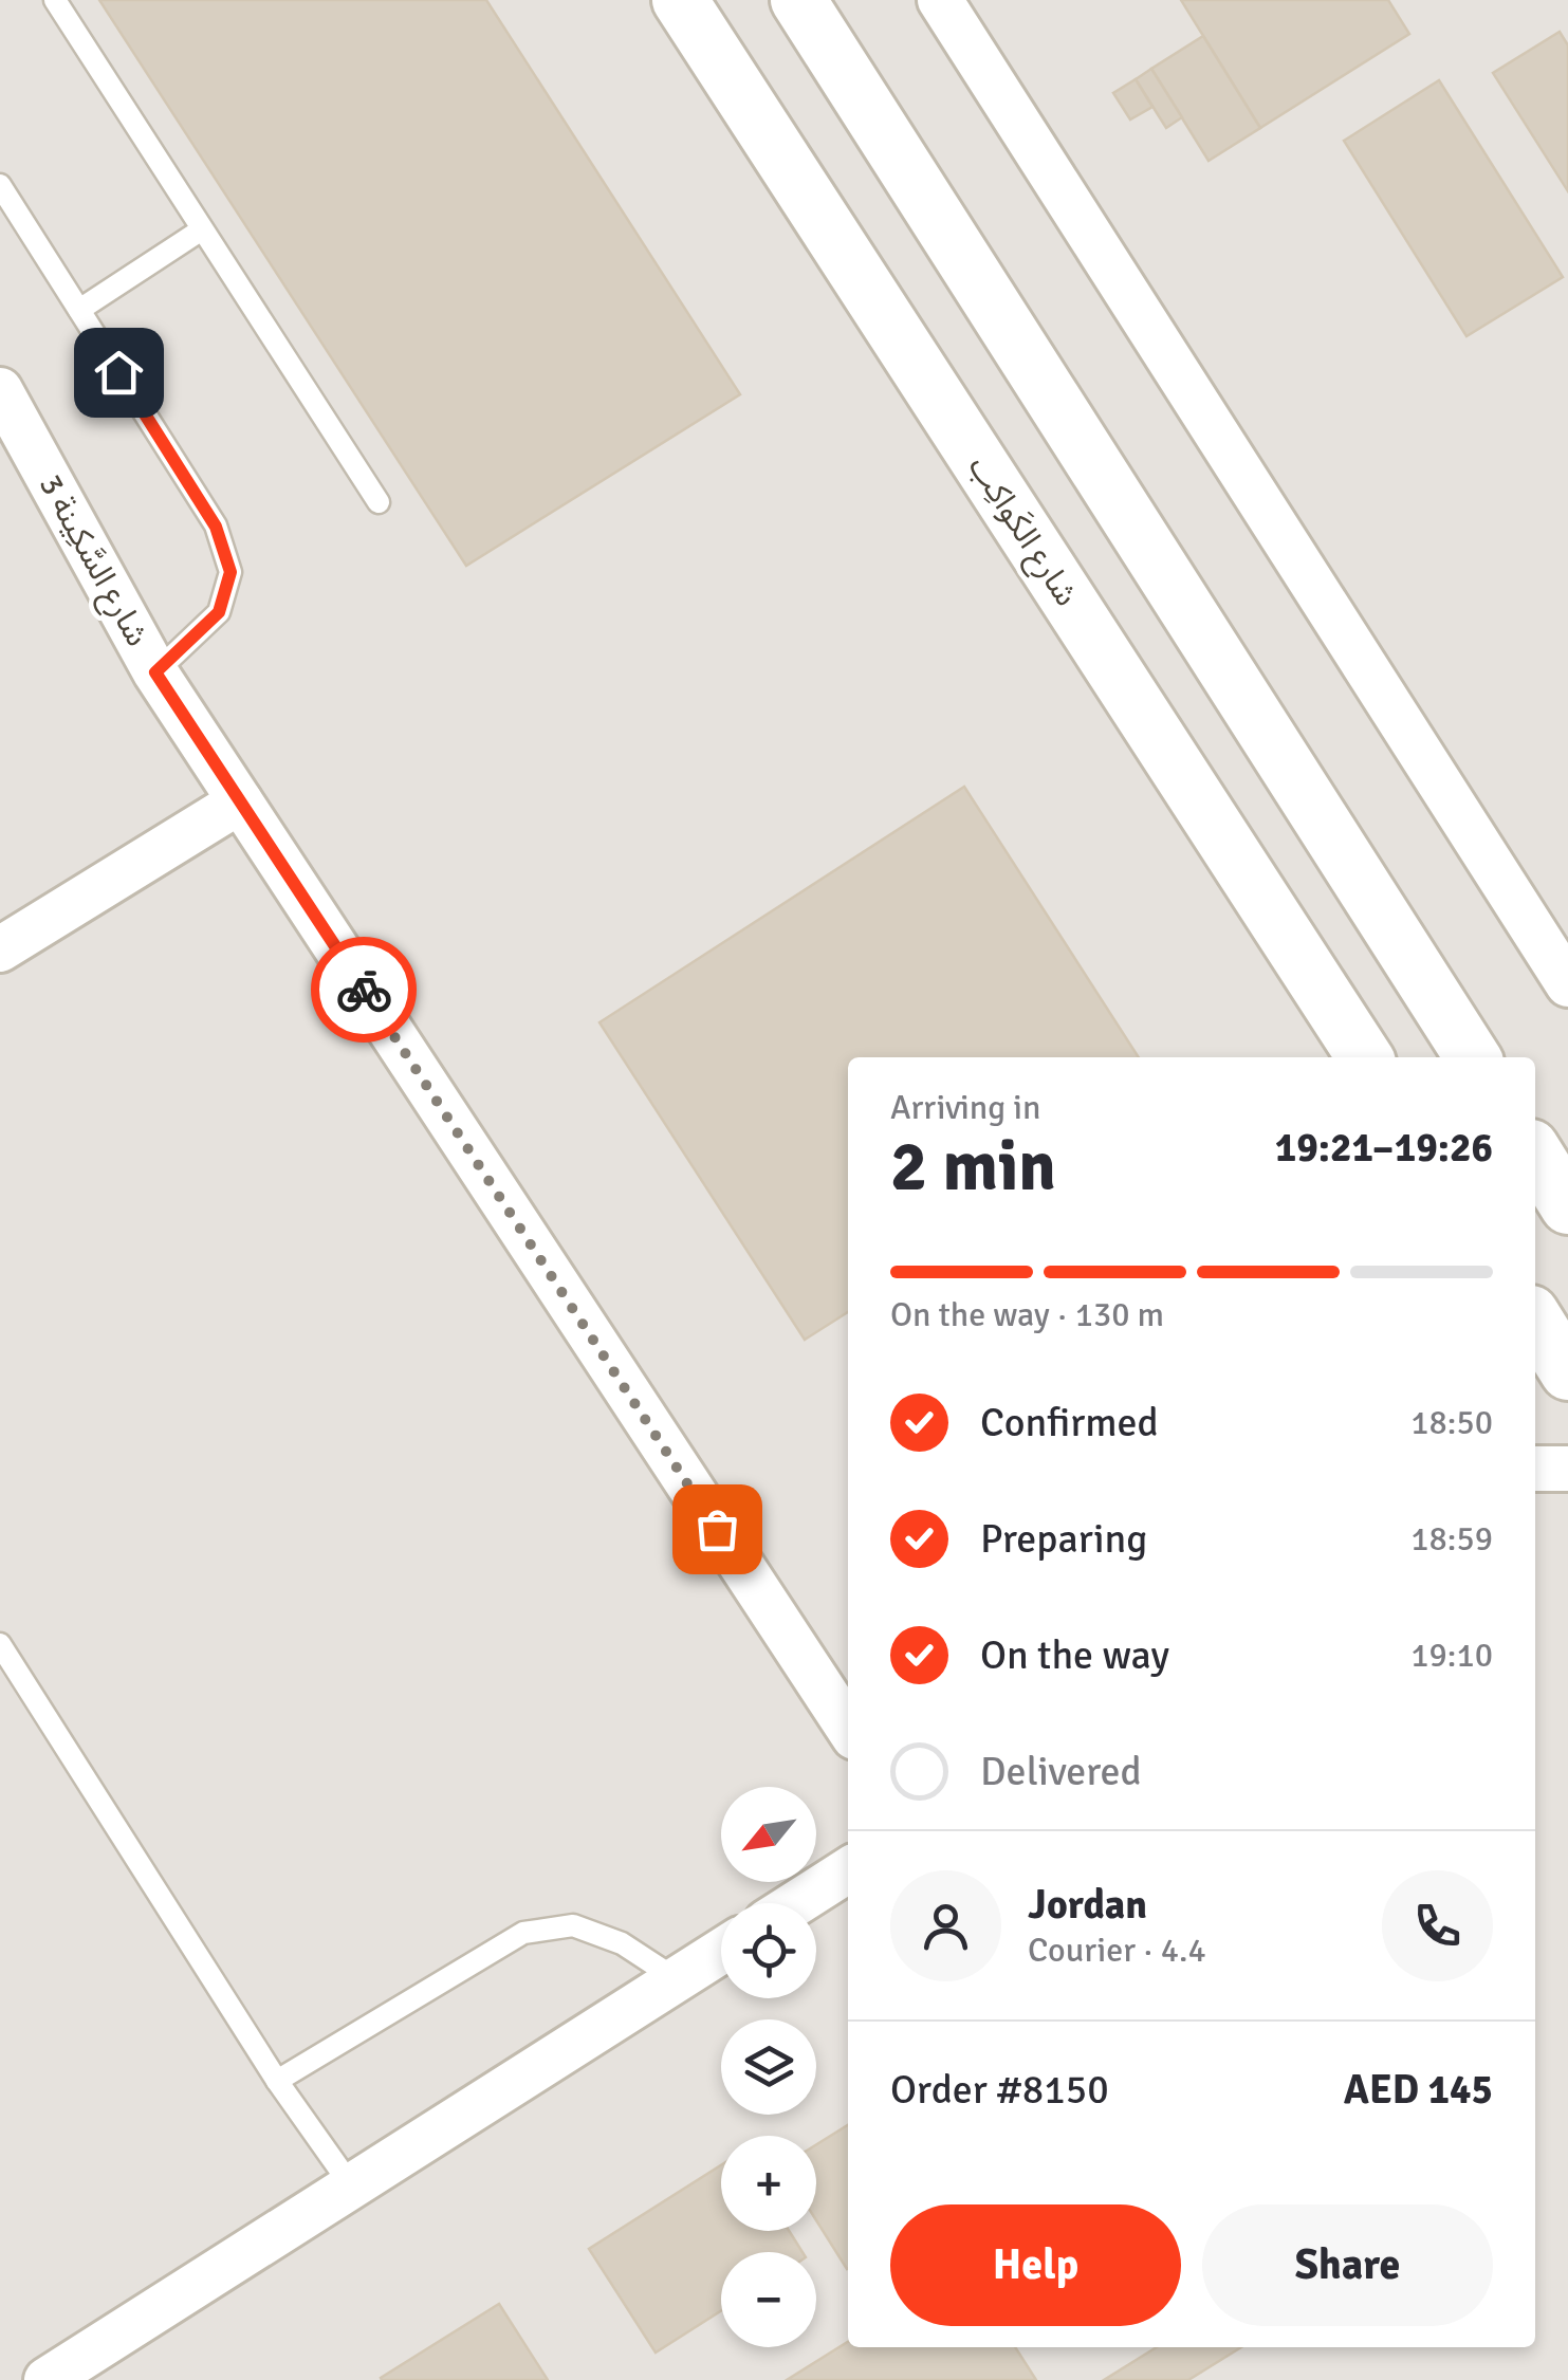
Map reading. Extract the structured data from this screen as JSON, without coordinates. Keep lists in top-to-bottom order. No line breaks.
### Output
{"streets":{"street":["شارع الكَواكِب","شارع السَّكِينة 3"]},"north":"bottom left","page":{"heading":["2 min","Arriving in","19:21–19:26"],"panel":["Jordan","Courier · 4.4","Order #8150","AED 145"],"bar":"On the way · 130 m","list":[["Confirmed","18:50"],["Preparing","18:59"],["On the way","19:10"],"Delivered"],"map_buttons":["+","−"],"buttons":["Help","Share"]}}
